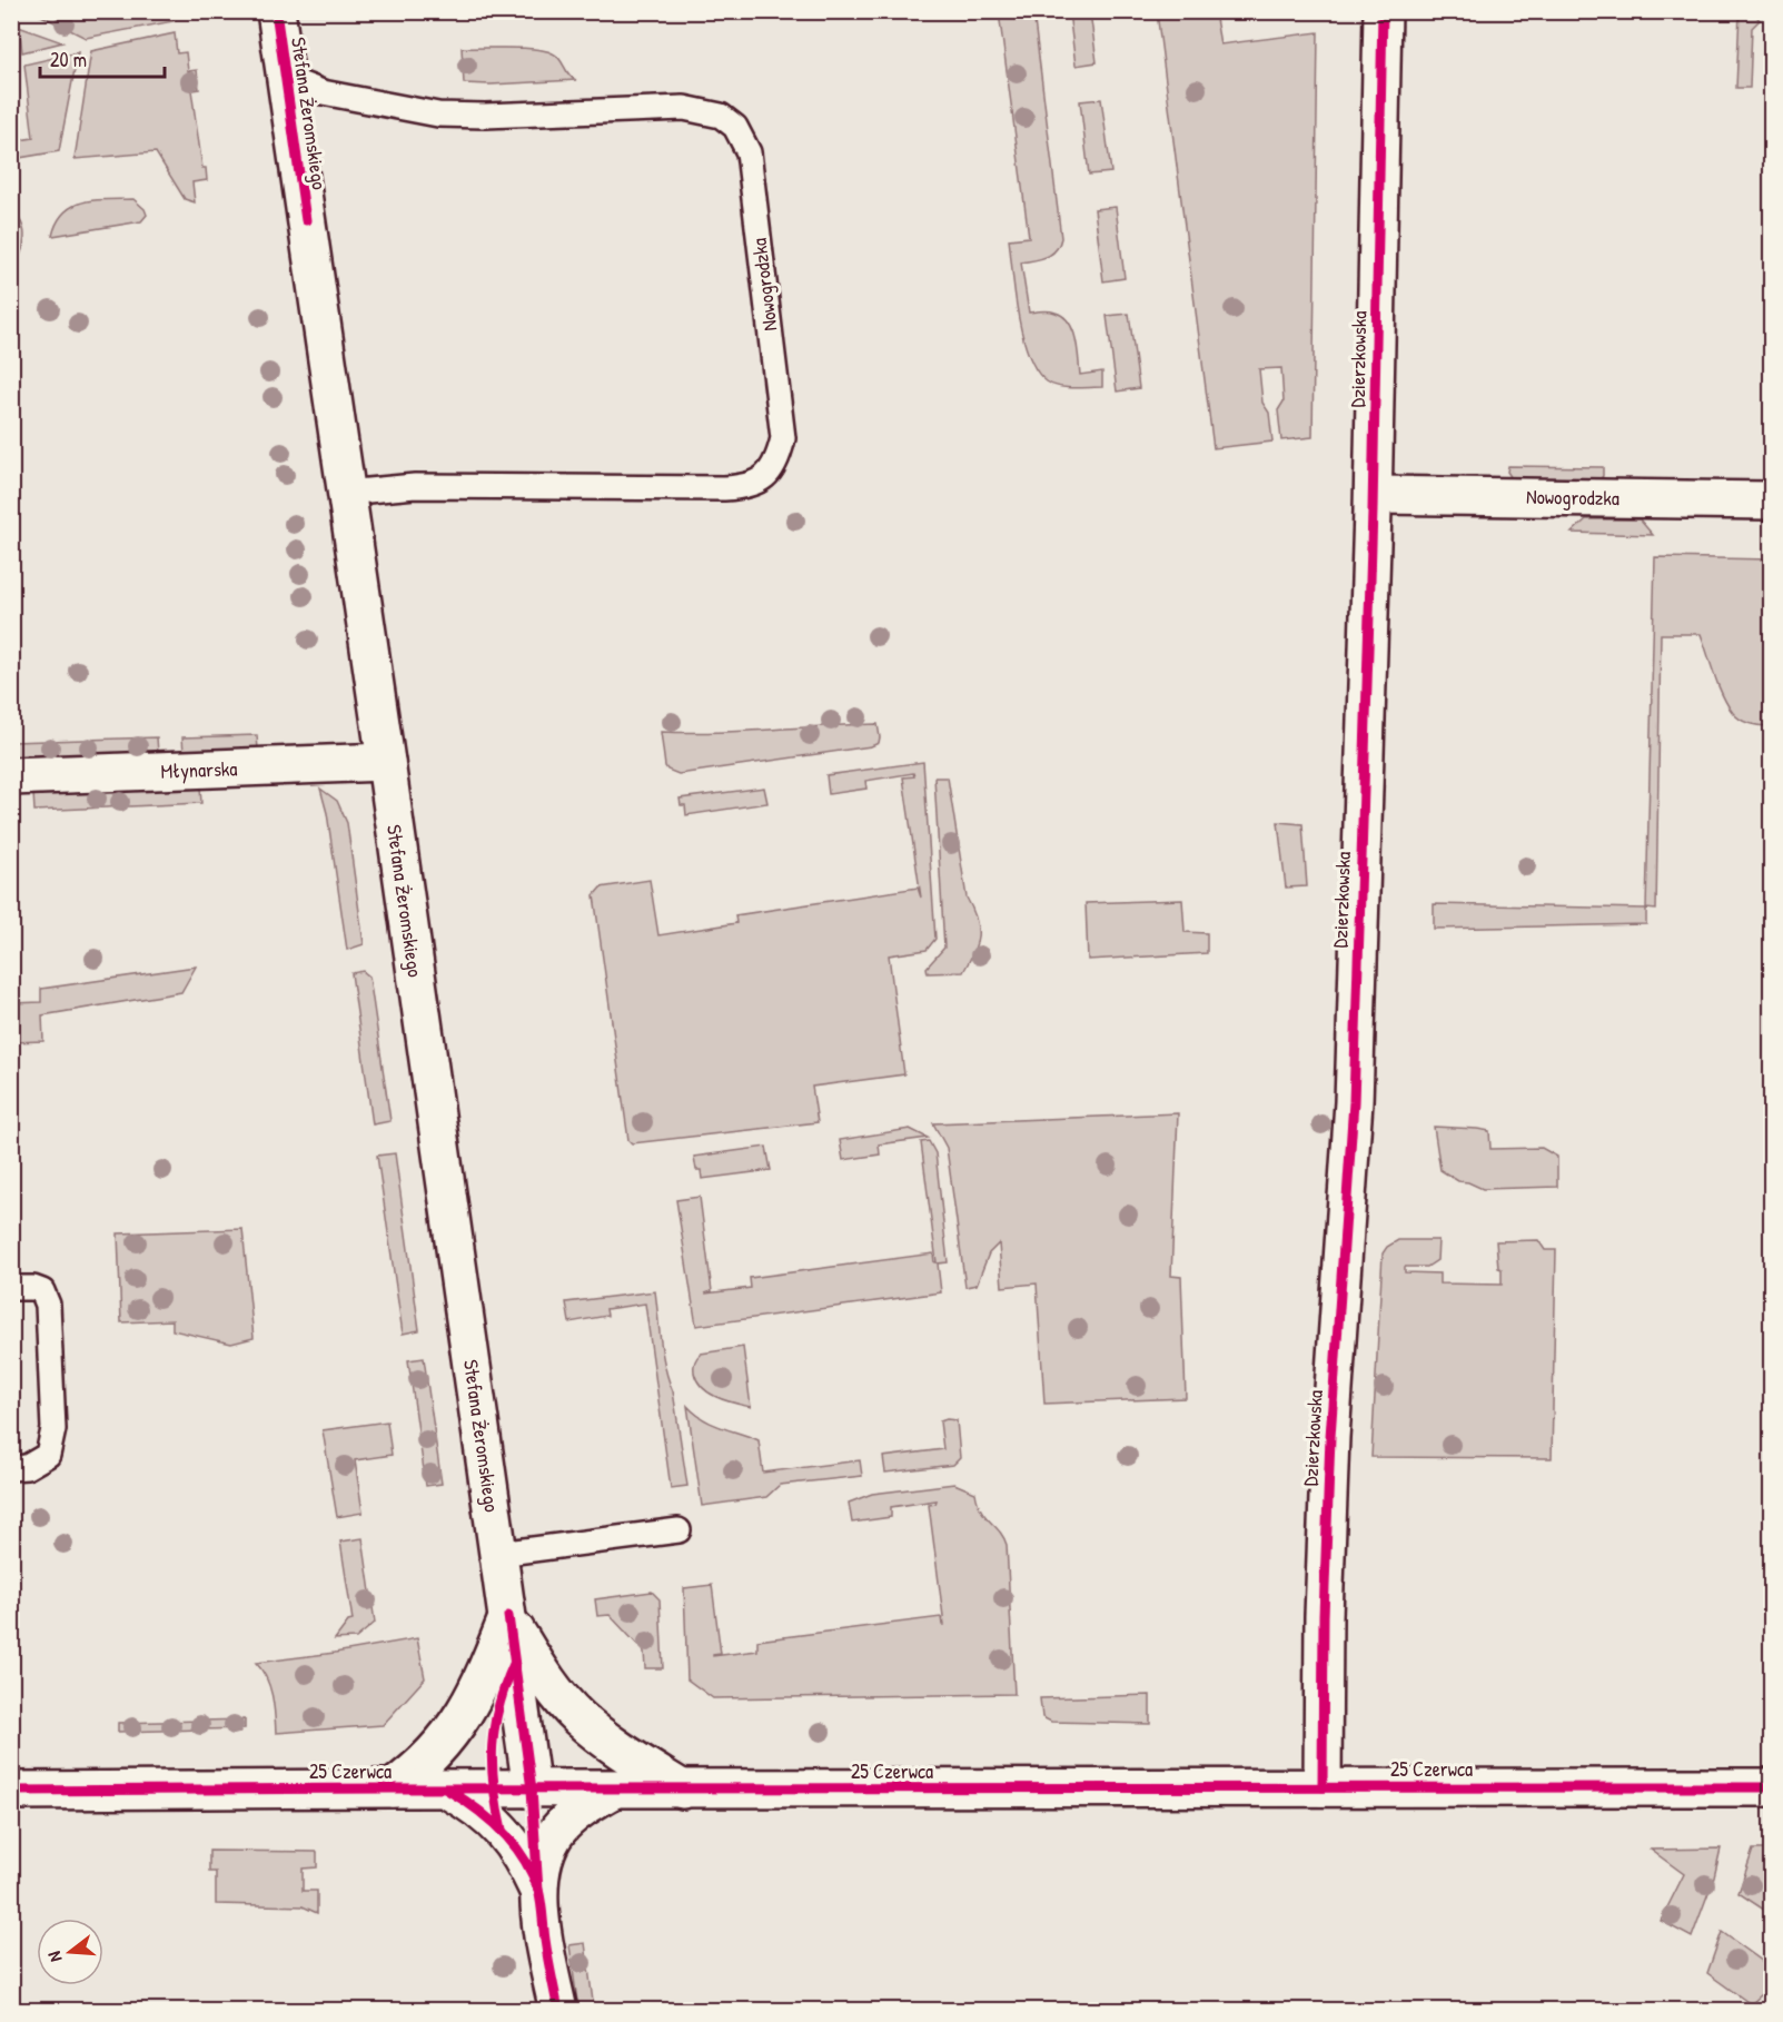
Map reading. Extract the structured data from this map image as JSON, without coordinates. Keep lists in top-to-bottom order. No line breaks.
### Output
{"streets":{"street":["Stefana Żeromskiego","Nowogrodzka","Dzierzkowska","Młynarska","25 Czerwca"]},"crossings":[["Stefana Żeromskiego","Nowogrodzka"],["Stefana Żeromskiego","Młynarska"],["Stefana Żeromskiego","25 Czerwca"],["Nowogrodzka","Dzierzkowska"],["Dzierzkowska","25 Czerwca"]],"scale_bar":"20 m","north":"left"}
